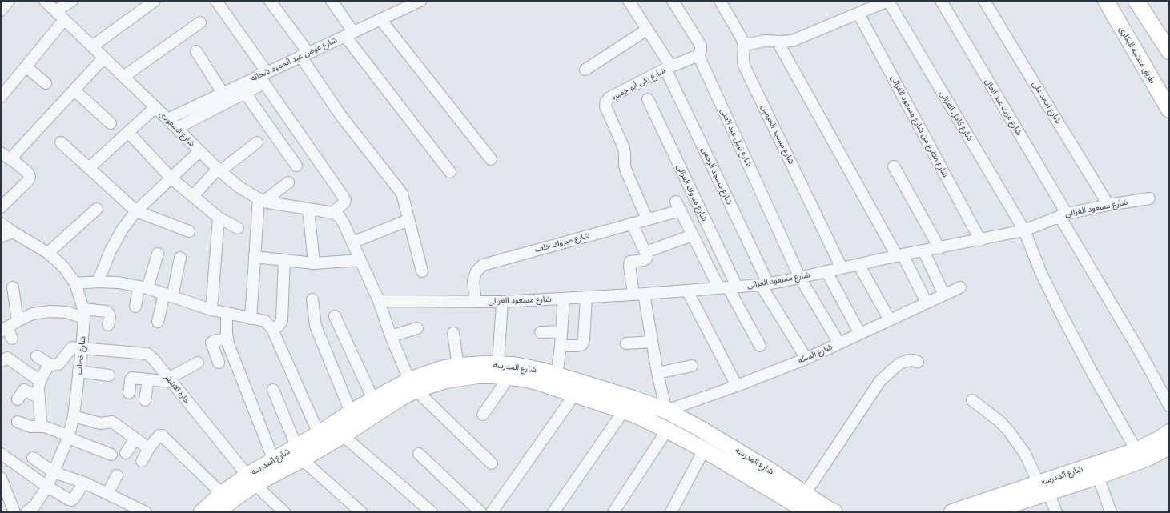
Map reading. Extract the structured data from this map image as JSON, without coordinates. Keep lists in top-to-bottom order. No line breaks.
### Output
{"streets":{"street":["طريق منشيه البكارى","شارع عوض عبد الحميد شحاته","شارع زكى أبو خميره","شارع احمد على","شارع عزت عبد العال","شارع كامل الغزالى","شارع متفرع من شارع مسعود الغزالى","شارع السعودى","شارع مسجد الحرمين","شارع نبيل عبد الغنى","شارع مسجد الرحمن","شارع مبروك الغزالى","شارع مسعود الغزالى","شارع مبروك خلف","شارع السكه","شارع خطاب","شارع المدرسه","حارة الاشقر"]},"crossings":[["شارع عوض عبد الحميد شحاته","شارع السعودى"],["شارع زكى أبو خميره","شارع نبيل عبد الغنى"],["شارع زكى أبو خميره","شارع مسجد الرحمن"],["شارع زكى أبو خميره","شارع مبروك خلف"],["شارع احمد على","شارع مسعود الغزالى"],["شارع عزت عبد العال","شارع مسعود الغزالى"],["شارع كامل الغزالى","شارع مسعود الغزالى"],["شارع كامل الغزالى","شارع المدرسه"],["شارع متفرع من شارع مسعود الغزالى","شارع مسعود الغزالى"],["شارع مسجد الحرمين","شارع مسعود الغزالى"],["شارع نبيل عبد الغنى","شارع مسعود الغزالى"],["شارع نبيل عبد الغنى","شارع السكه"],["شارع مسجد الرحمن","شارع مسعود الغزالى"],["شارع مسجد الرحمن","شارع السكه"],["شارع مبروك الغزالى","شارع مسعود الغزالى"],["شارع مبروك الغزالى","شارع مبروك خلف"],["شارع مسعود الغزالى","شارع مبروك خلف"],["شارع السكه","شارع المدرسه"],["شارع خطاب","حارة الاشقر"],["شارع المدرسه","حارة الاشقر"]]}
